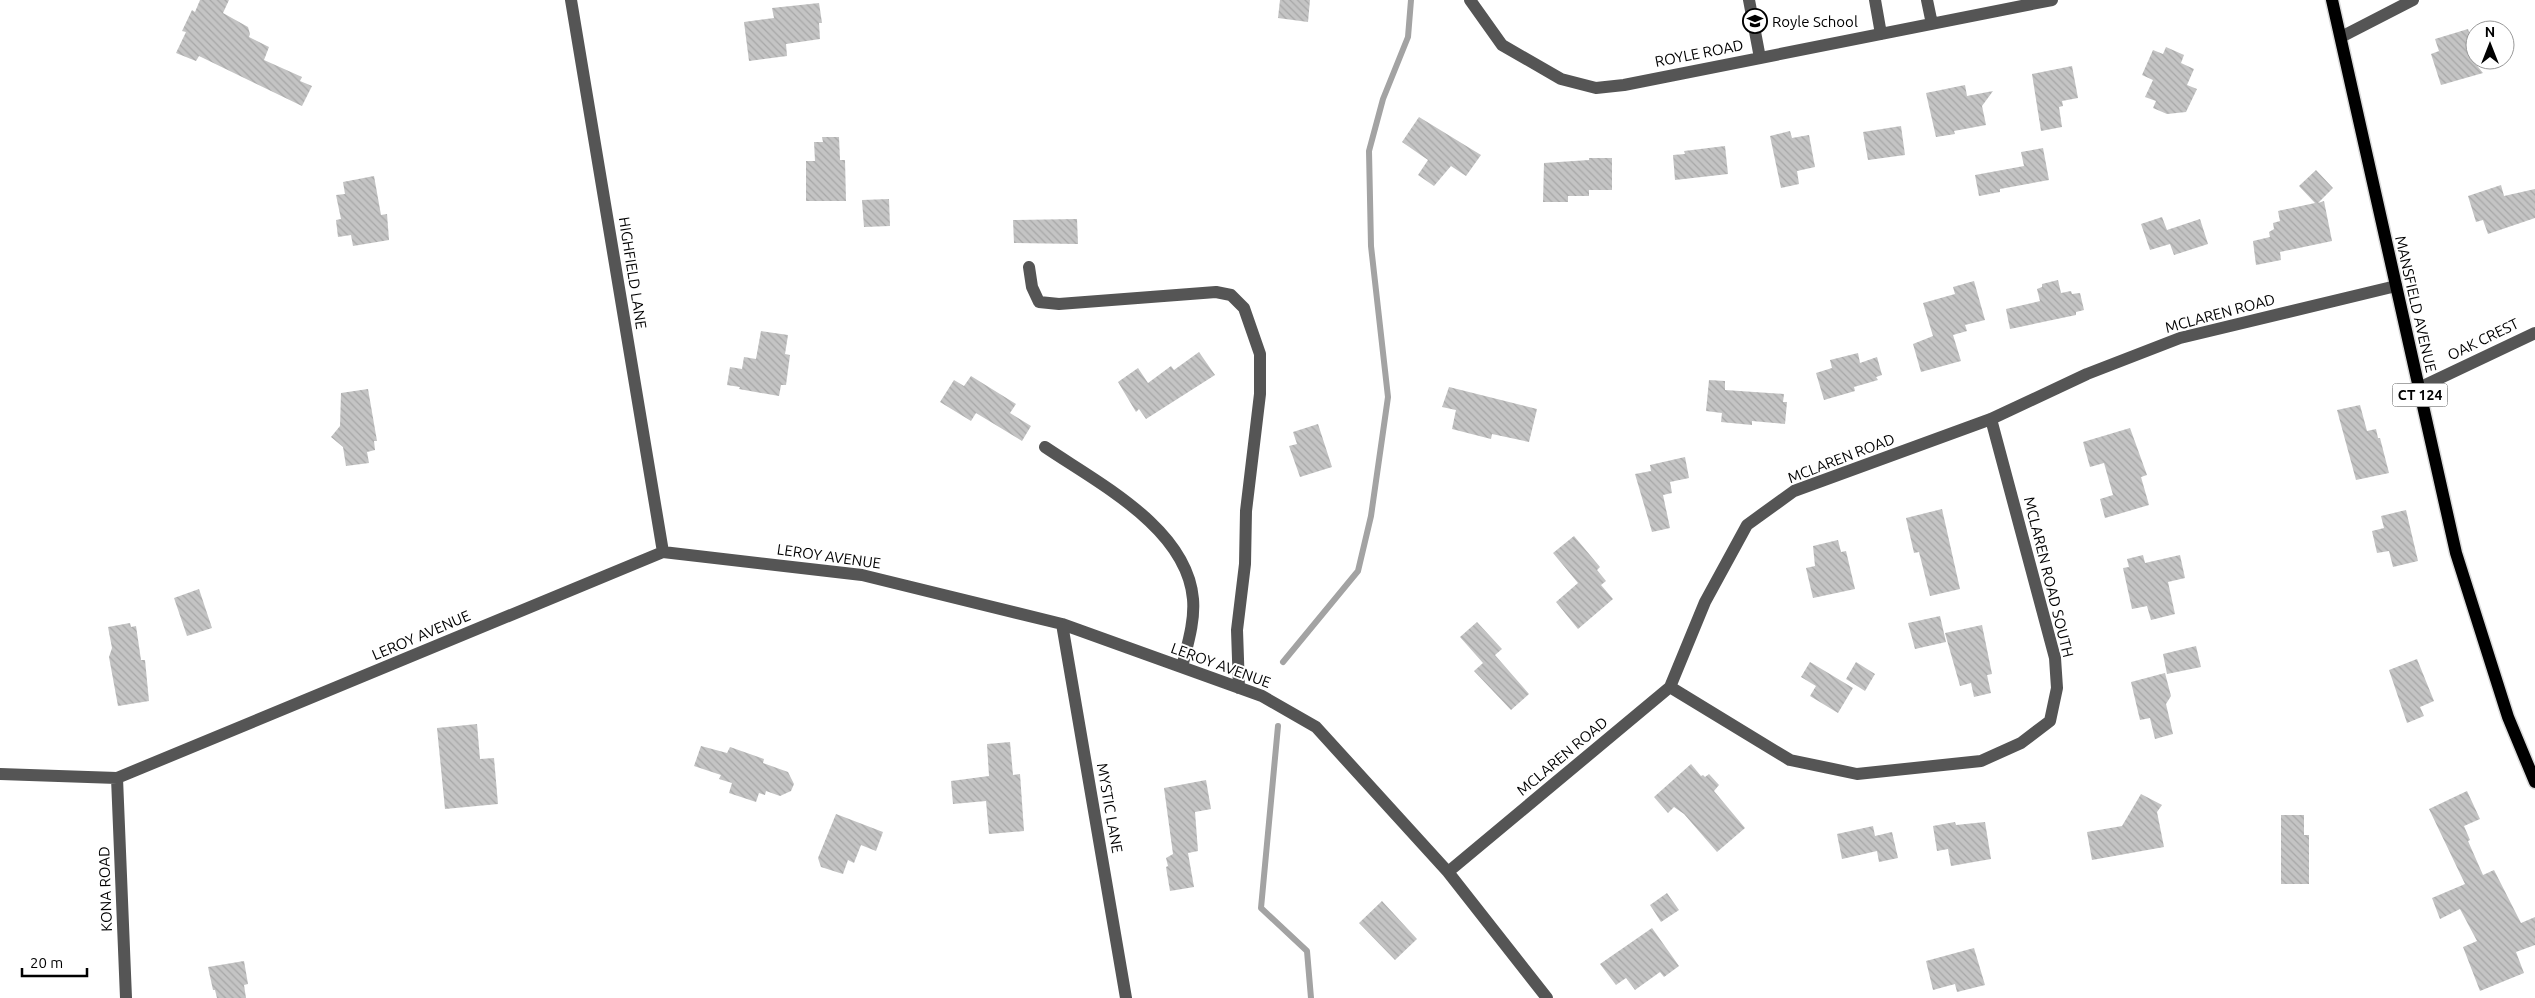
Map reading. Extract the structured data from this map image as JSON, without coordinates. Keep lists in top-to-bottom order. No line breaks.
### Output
{"streets":{"main road":["MANSFIELD AVENUE","CT 124"],"street":["ROYLE ROAD","HIGHFIELD LANE","MCLAREN ROAD","OAK CREST","LEROY AVENUE","MCLAREN ROAD SOUTH","MYSTIC LANE","KONA ROAD"]},"crossings":[["HIGHFIELD LANE","LEROY AVENUE"],["MANSFIELD AVENUE","MCLAREN ROAD"],["MANSFIELD AVENUE","OAK CREST"],["MCLAREN ROAD","LEROY AVENUE"],["MCLAREN ROAD","MCLAREN ROAD SOUTH"],["LEROY AVENUE","MYSTIC LANE"],["LEROY AVENUE","KONA ROAD"]],"places":{"school or university":["Royle School"]},"scale_bar":"20 m","north":"top"}
